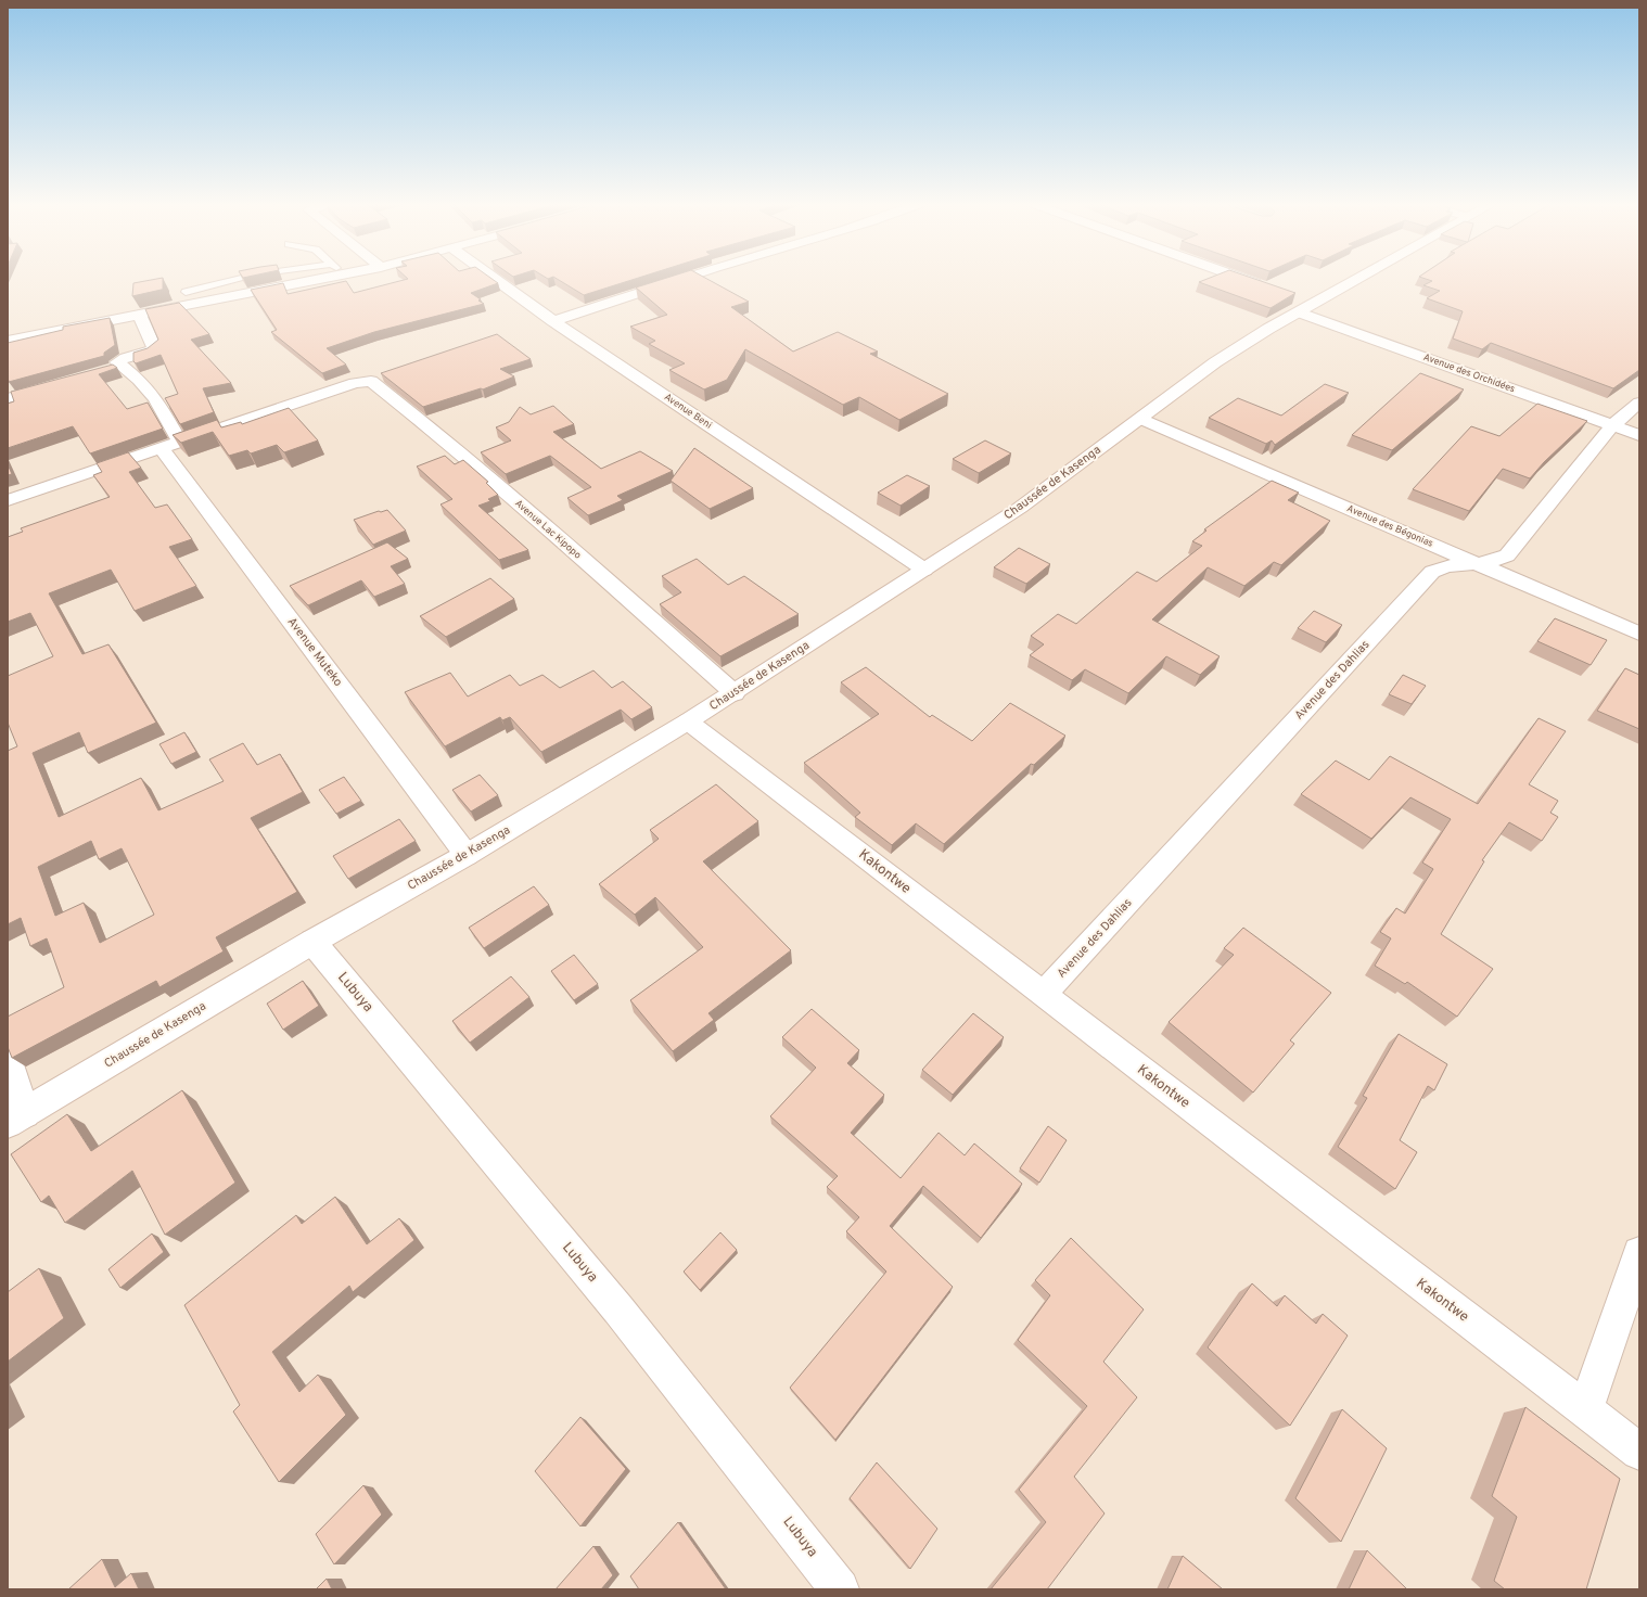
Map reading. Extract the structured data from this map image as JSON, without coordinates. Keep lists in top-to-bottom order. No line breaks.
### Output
{"streets":{"street":["Avenue des Orchidées","Avenue Beni","Chaussée de Kasenga","Avenue des Bégonias","Avenue Lac Kipopo","Avenue Muteko","Avenue des Dahlias","Kakontwe","Lubuya"]},"crossings":[["Avenue des Orchidées","Chaussée de Kasenga"],["Avenue des Orchidées","Avenue des Dahlias"],["Avenue Beni","Chaussée de Kasenga"],["Chaussée de Kasenga","Avenue des Bégonias"],["Chaussée de Kasenga","Avenue Lac Kipopo"],["Chaussée de Kasenga","Avenue Muteko"],["Chaussée de Kasenga","Kakontwe"],["Chaussée de Kasenga","Lubuya"],["Avenue des Bégonias","Avenue des Dahlias"],["Avenue Lac Kipopo","Avenue Muteko"],["Avenue des Dahlias","Kakontwe"]]}
